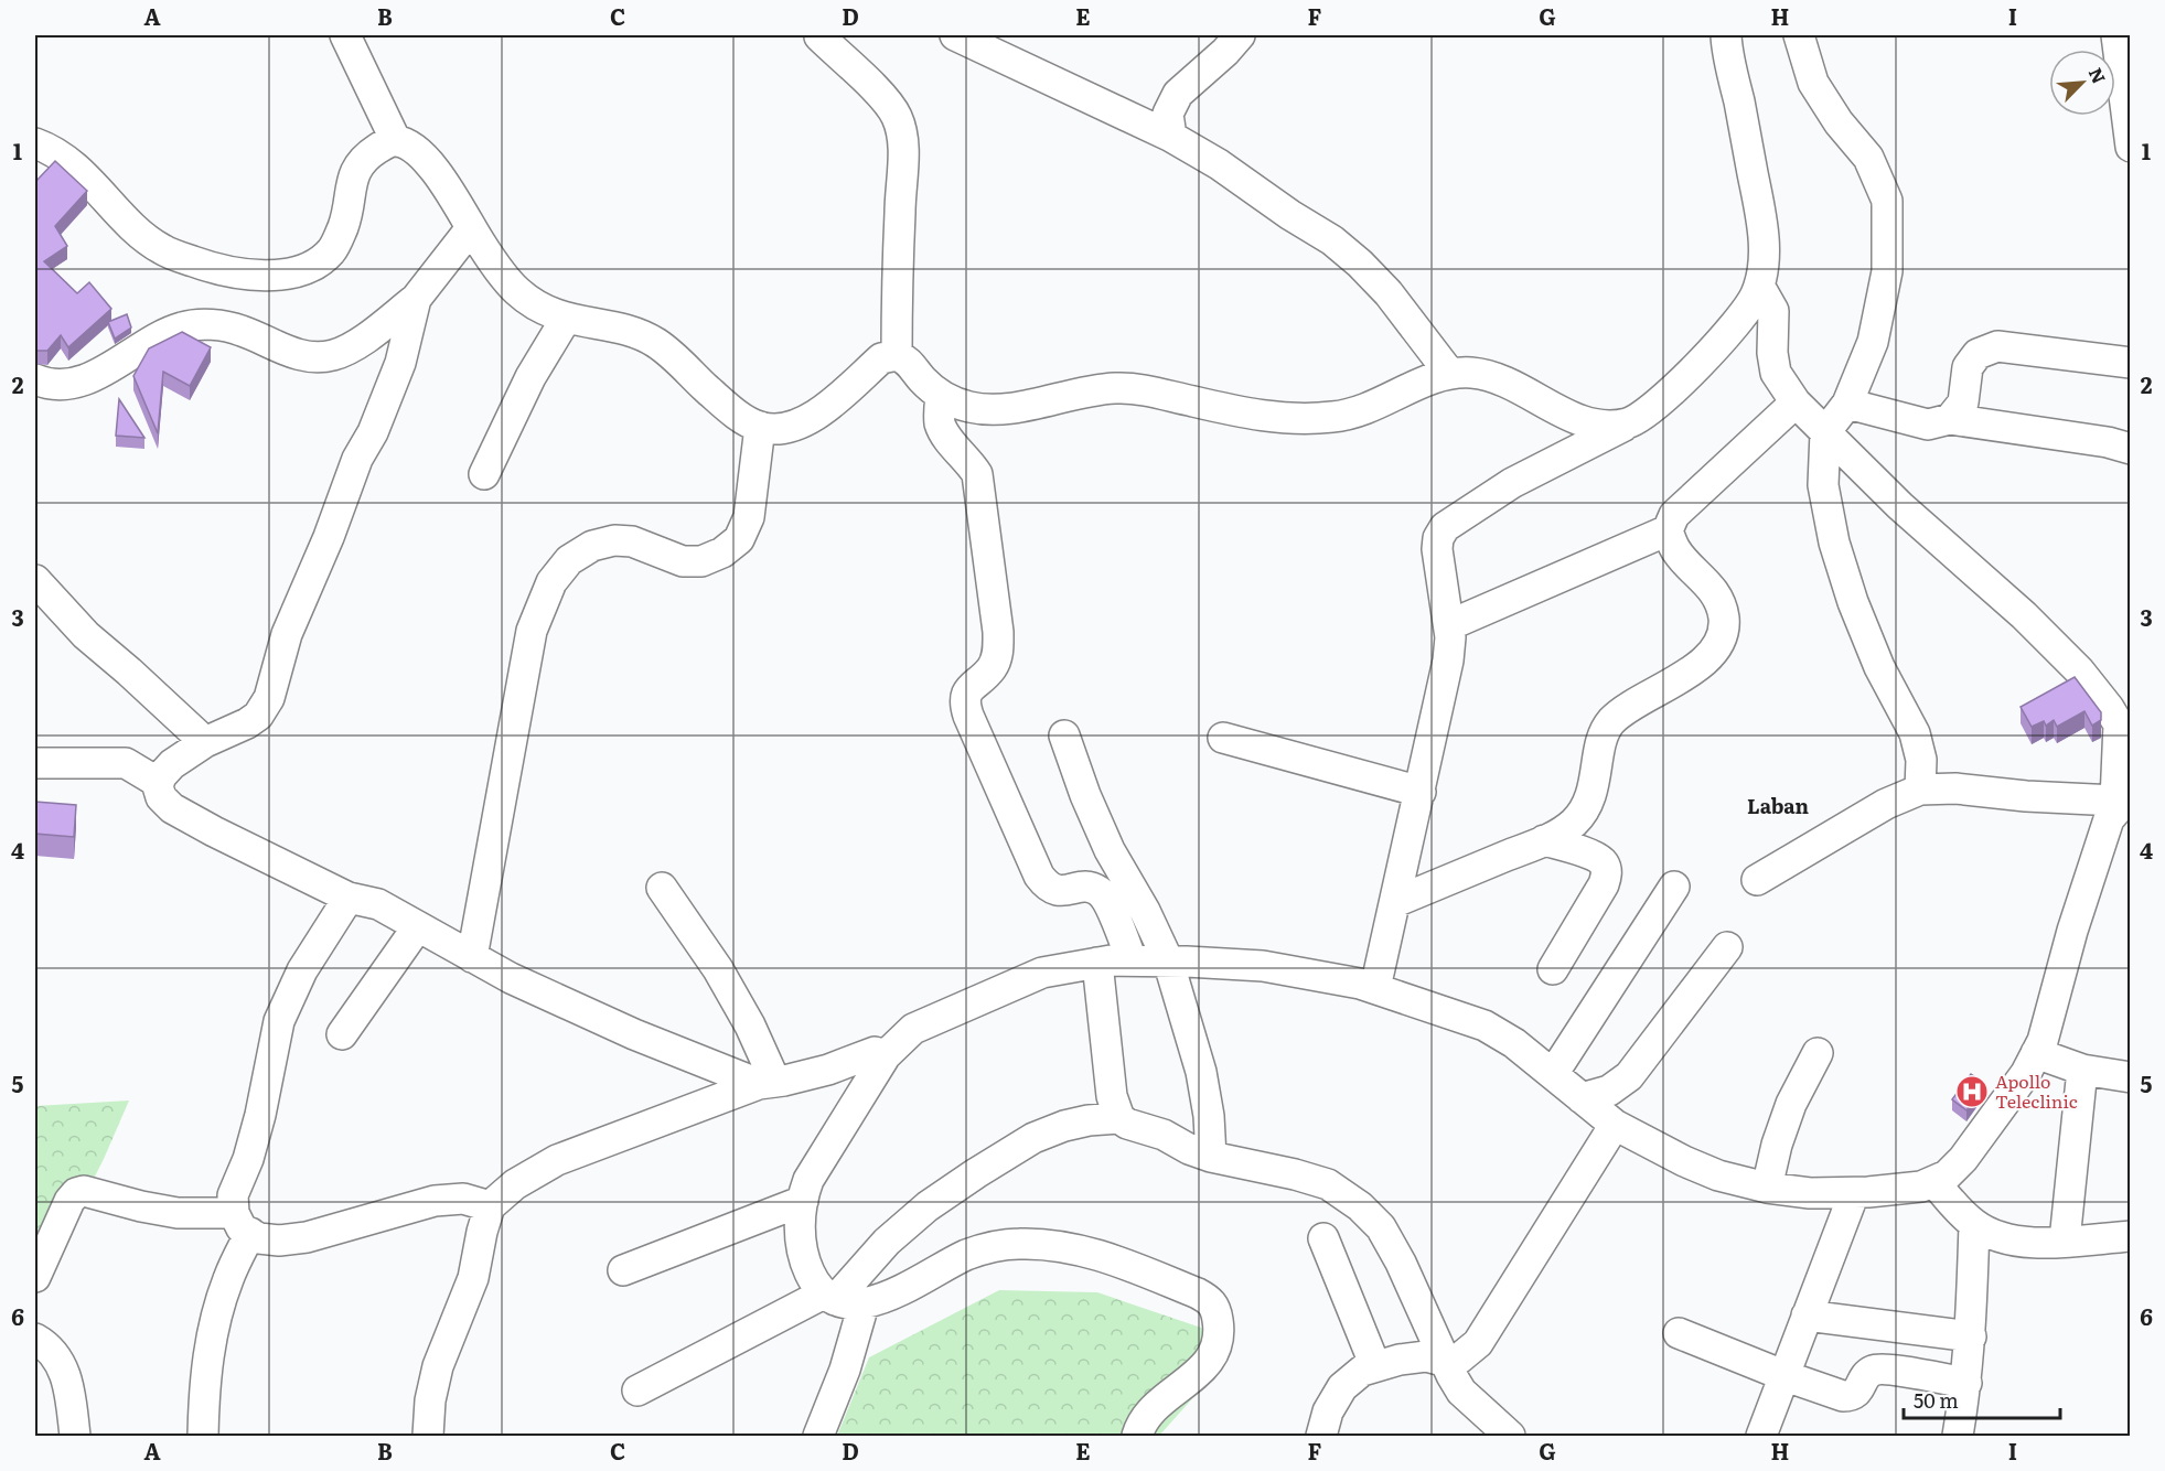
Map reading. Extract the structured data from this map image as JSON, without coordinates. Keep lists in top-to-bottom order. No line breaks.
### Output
{"districts":["Laban"],"places":{"hospital":["Apollo Teleclinic"]},"scale_bar":"50 m","north":"top right","grid":{"columns":["A","B","C","D","E","F","G","H","I"],"rows":["1","2","3","4","5","6"]}}
